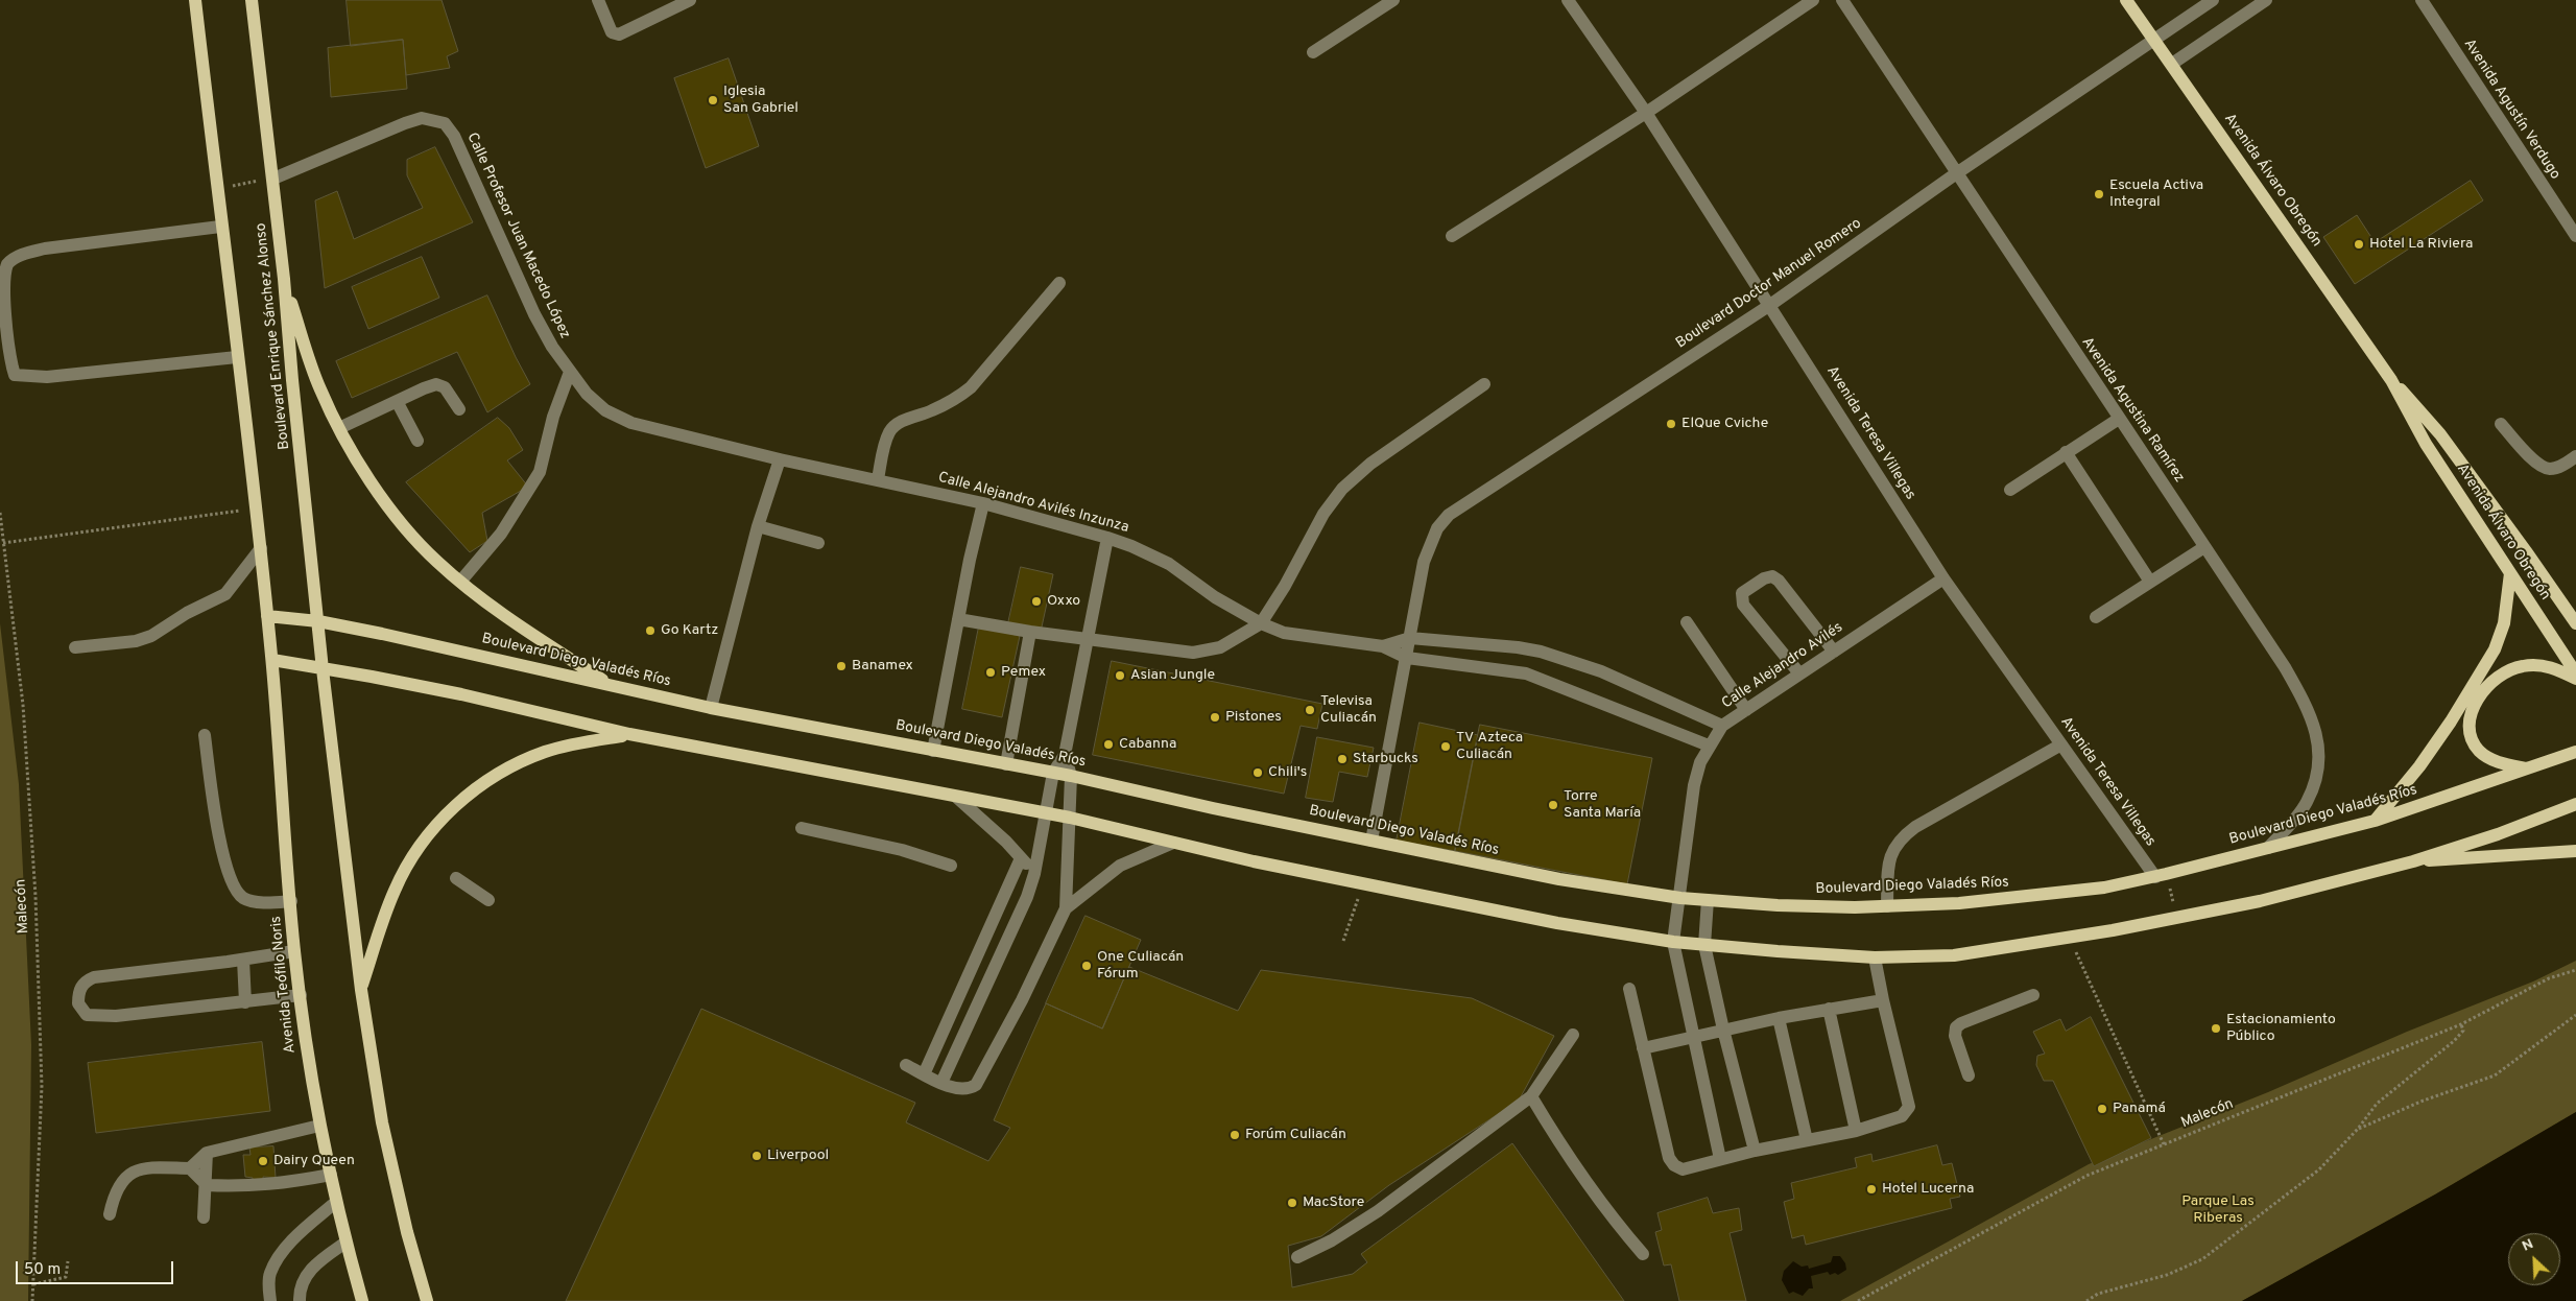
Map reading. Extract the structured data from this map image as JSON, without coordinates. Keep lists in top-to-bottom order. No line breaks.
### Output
{"streets":{"main road":["Avenida Álvaro Obregón","Boulevard Enrique Sánchez Alonso","Boulevard Diego Valadés Ríos","Avenida Teófilo Noris"],"street":["Avenida Agustín Verdugo","Calle Profesor Juan Macedo López","Boulevard Doctor Manuel Romero","Avenida Agustina Ramírez","Avenida Teresa Villegas","Calle Alejandro Avilés Inzunza","Calle Alejandro Avilés"],"path":["Malecón"]},"crossings":[["Avenida Álvaro Obregón","Boulevard Doctor Manuel Romero"],["Calle Profesor Juan Macedo López","Boulevard Enrique Sánchez Alonso"],["Calle Profesor Juan Macedo López","Calle Alejandro Avilés Inzunza"],["Boulevard Doctor Manuel Romero","Avenida Agustina Ramírez"],["Boulevard Doctor Manuel Romero","Avenida Teresa Villegas"],["Boulevard Doctor Manuel Romero","Calle Alejandro Avilés Inzunza"],["Boulevard Doctor Manuel Romero","Boulevard Diego Valadés Ríos"],["Boulevard Enrique Sánchez Alonso","Boulevard Diego Valadés Ríos"],["Avenida Agustina Ramírez","Boulevard Diego Valadés Ríos"],["Avenida Teresa Villegas","Boulevard Diego Valadés Ríos"],["Avenida Teresa Villegas","Calle Alejandro Avilés"],["Calle Alejandro Avilés Inzunza","Calle Alejandro Avilés"],["Boulevard Diego Valadés Ríos","Calle Alejandro Avilés"]],"parks":["Parque Las Riberas"],"places":["Iglesia San Gabriel","Escuela Activa Integral","Hotel La Riviera","ElQue Cviche","Oxxo","Go Kartz","Banamex","Pemex","Asian Jungle","Televisa Culiacán","Pistones","Cabanna","TV Azteca Culiacán","Starbucks","Chili's","Torre Santa María","One Culiacán Fórum","Estacionamiento Público","Panamá","Forúm Culiacán","Liverpool","Dairy Queen","Hotel Lucerna","MacStore"],"scale_bar":"50 m","north":"top left"}
